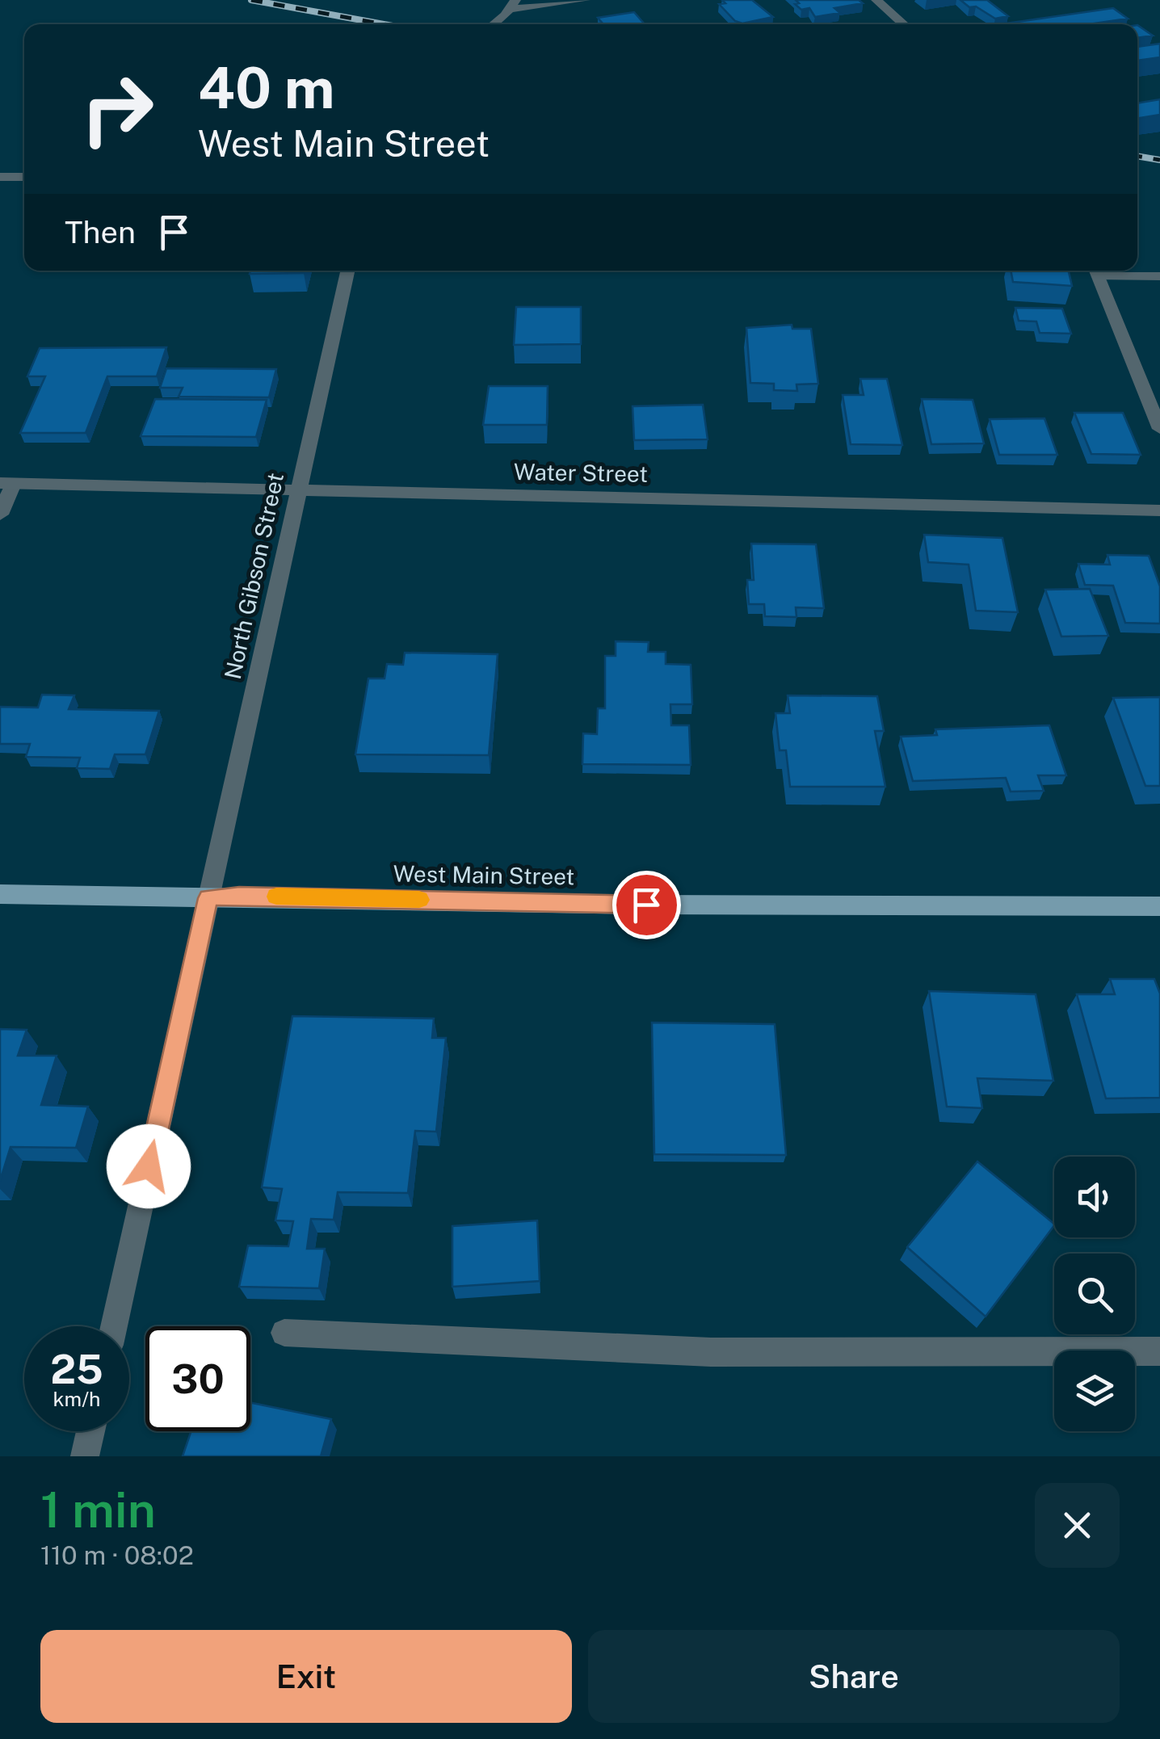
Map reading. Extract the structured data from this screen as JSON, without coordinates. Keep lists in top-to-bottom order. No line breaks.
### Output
{"streets":{"main road":["West Main Street"],"street":["Water Street","North Gibson Street"]},"crossings":[["Water Street","North Gibson Street"],["North Gibson Street","West Main Street"]],"page":{"turn":["40 m","West Main Street"],"then":"Then","speed":"25 km/h","limit":"30","heading":["1 min","110 m · 08:02"],"buttons":["Exit","Share"]}}
